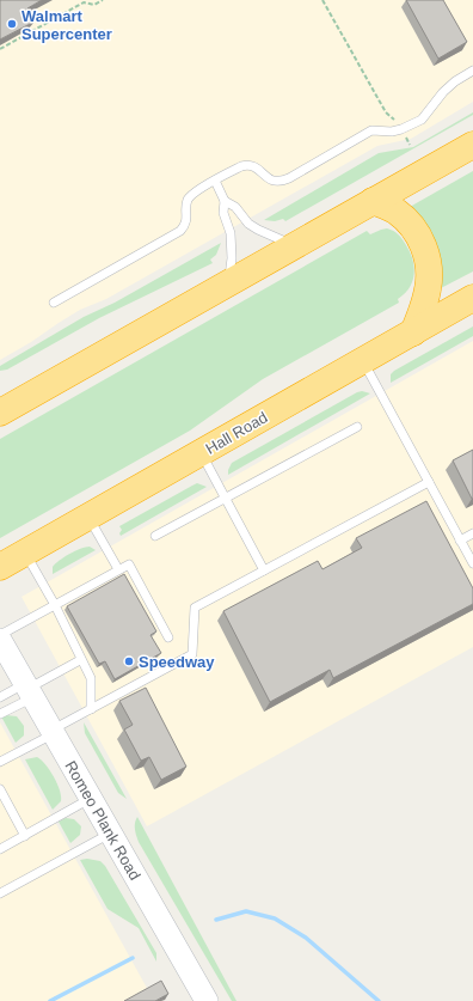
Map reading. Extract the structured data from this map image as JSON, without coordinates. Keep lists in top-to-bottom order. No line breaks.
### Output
{"streets":{"highway":["Hall Road"],"main road":["Romeo Plank Road"]},"places":["Walmart Supercenter","Speedway"]}
